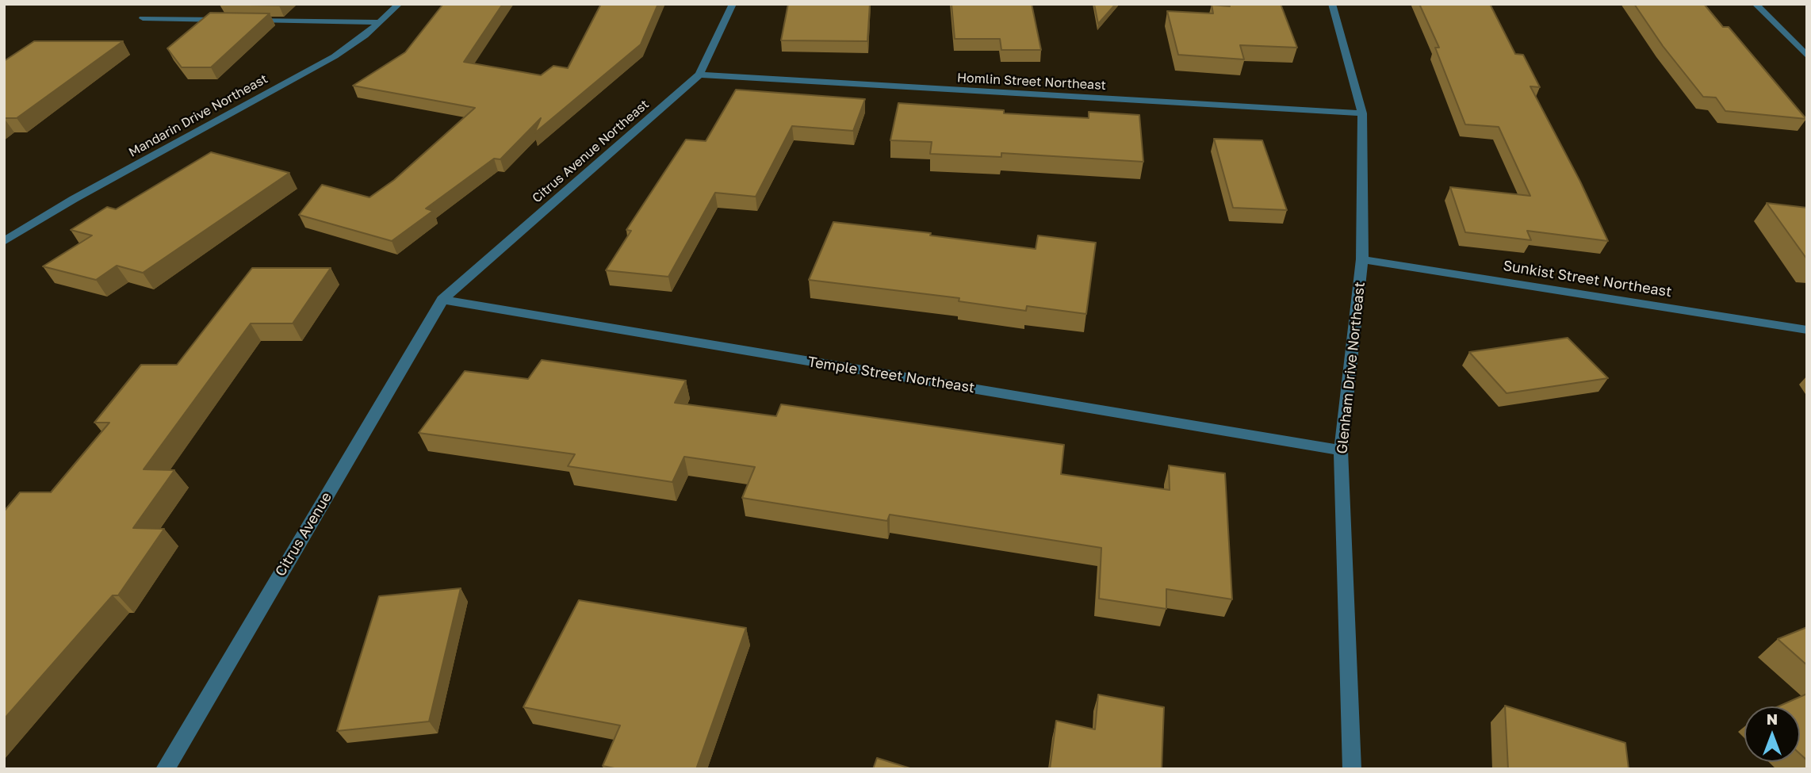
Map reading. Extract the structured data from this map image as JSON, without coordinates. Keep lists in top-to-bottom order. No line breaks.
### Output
{"streets":{"street":["Homlin Street Northeast","Mandarin Drive Northeast","Citrus Avenue Northeast","Sunkist Street Northeast","Glenham Drive Northeast","Temple Street Northeast","Citrus Avenue"]},"crossings":[["Homlin Street Northeast","Citrus Avenue Northeast"],["Homlin Street Northeast","Glenham Drive Northeast"],["Citrus Avenue Northeast","Temple Street Northeast"],["Citrus Avenue Northeast","Citrus Avenue"],["Sunkist Street Northeast","Glenham Drive Northeast"],["Glenham Drive Northeast","Temple Street Northeast"],["Temple Street Northeast","Citrus Avenue"]],"north":"top"}
